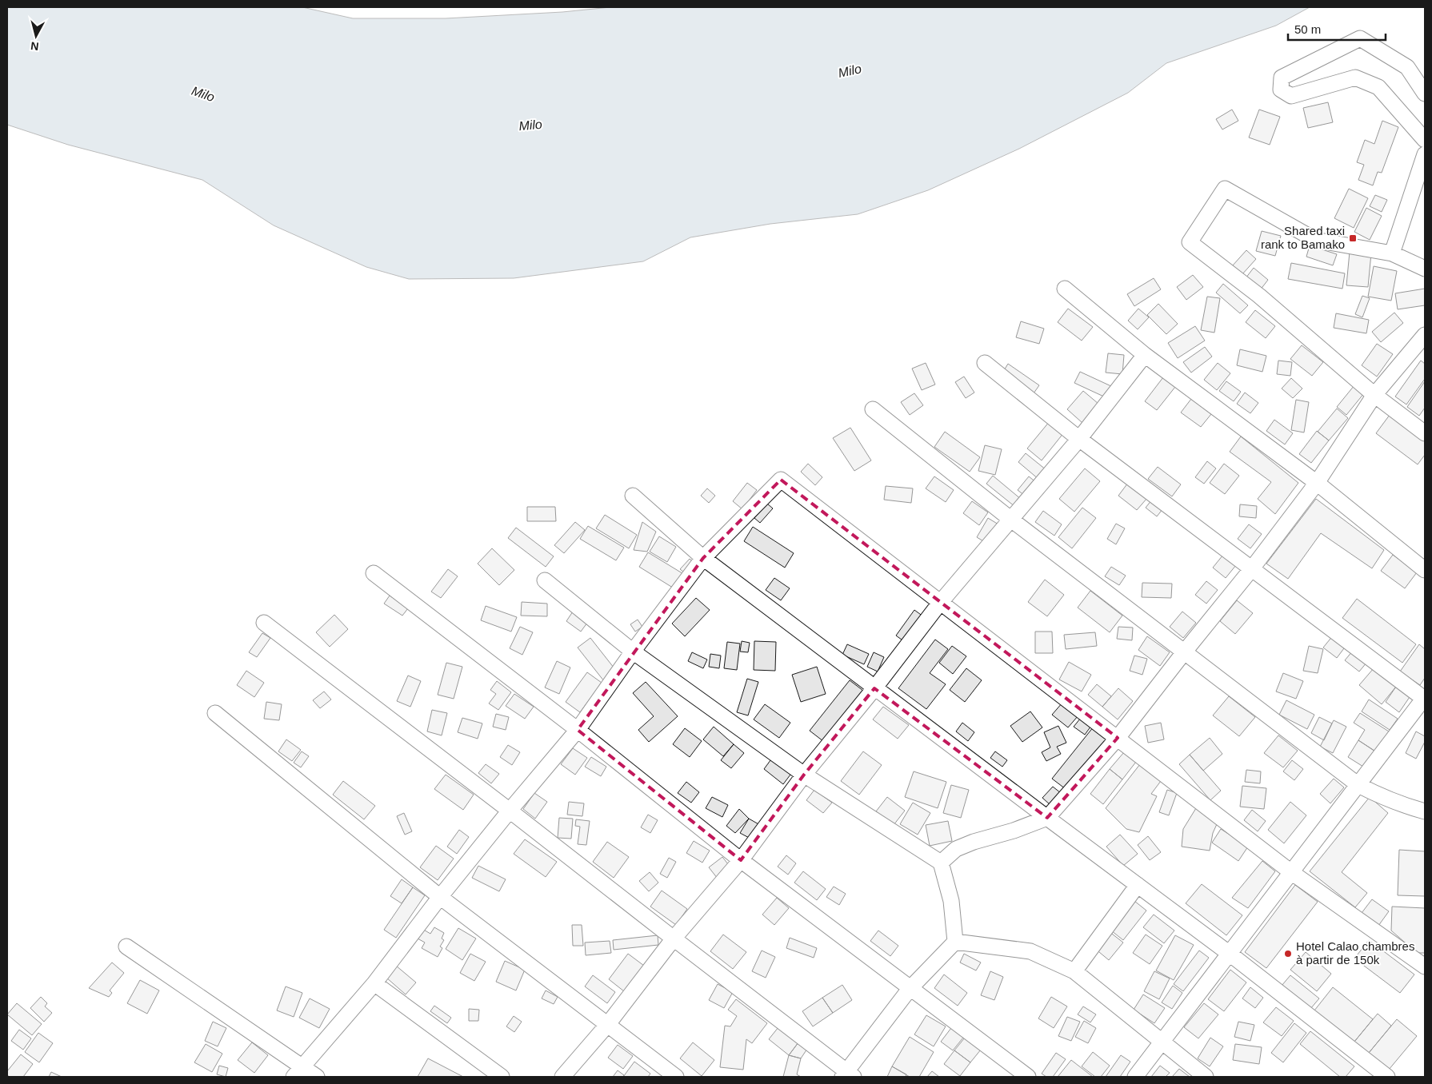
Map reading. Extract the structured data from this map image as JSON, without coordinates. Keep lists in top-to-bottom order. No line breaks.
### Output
{"water":["Milo"],"places":{"transit":["Shared taxi rank to Bamako"],"other":["Hotel Calao chambres à partir de 150k"]},"scale_bar":"50 m","north":"bottom"}
